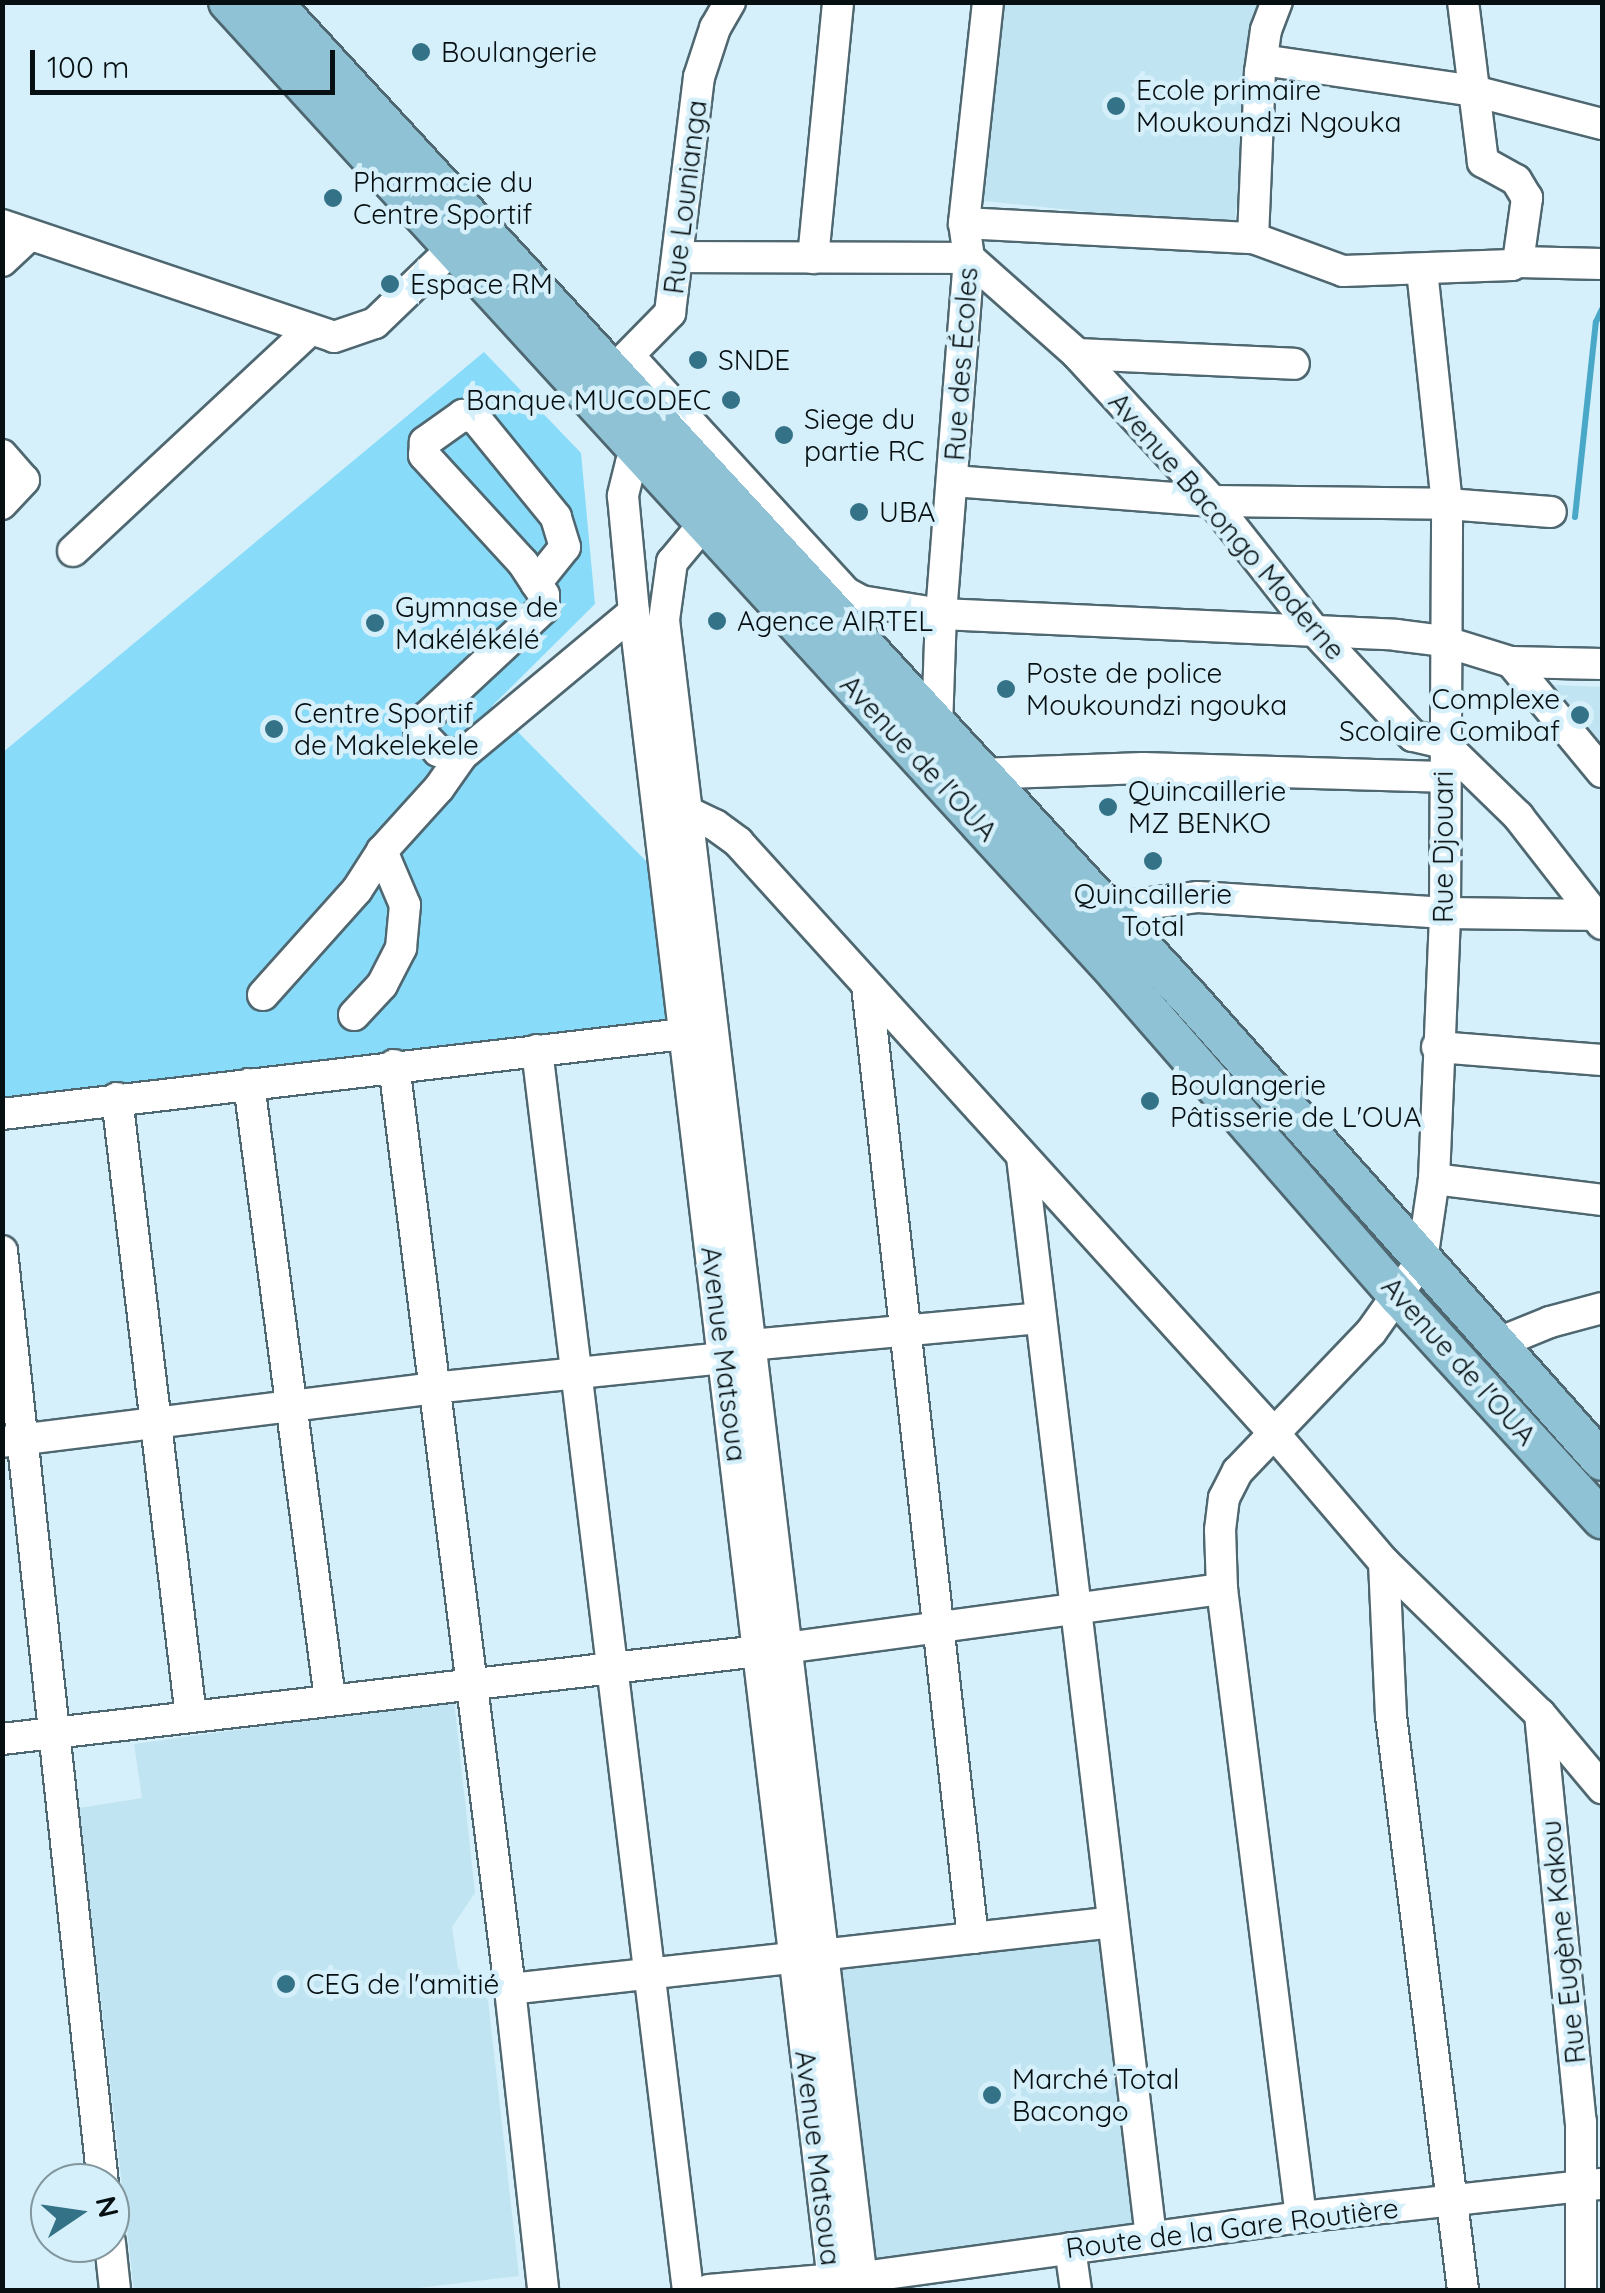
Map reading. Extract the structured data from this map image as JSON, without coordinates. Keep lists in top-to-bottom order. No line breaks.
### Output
{"streets":{"main road":["Avenue de l'OUA"],"street":["Rue Lounianga","Rue des Écoles","Avenue Bacongo Moderne","Rue Djouari","Avenue Matsoua","Rue Eugène Kakou","Route de la Gare Routière"]},"crossings":[["Rue Lounianga","Avenue de l'OUA"],["Rue des Écoles","Avenue Bacongo Moderne"],["Rue des Écoles","Avenue de l'OUA"],["Avenue Bacongo Moderne","Rue Djouari"],["Avenue de l'OUA","Rue Djouari"],["Avenue de l'OUA","Avenue Matsoua"],["Rue Djouari","Route de la Gare Routière"],["Avenue Matsoua","Route de la Gare Routière"],["Rue Eugène Kakou","Route de la Gare Routière"]],"places":["Boulangerie","Ecole primaire Moukoundzi Ngouka","Pharmacie du Centre Sportif","Espace RM","SNDE","Banque MUCODEC","Siege du partie RC","UBA","Agence AIRTEL","Gymnase de Makélékélé","Poste de police Moukoundzi ngouka","Complexe Scolaire Comibaf","Centre Sportif de Makelekele","Quincaillerie MZ BENKO","Quincaillerie Total","Boulangerie Pâtisserie de L'OUA","CEG de l'amitié","Marché Total Bacongo"],"scale_bar":"100 m","north":"right"}
